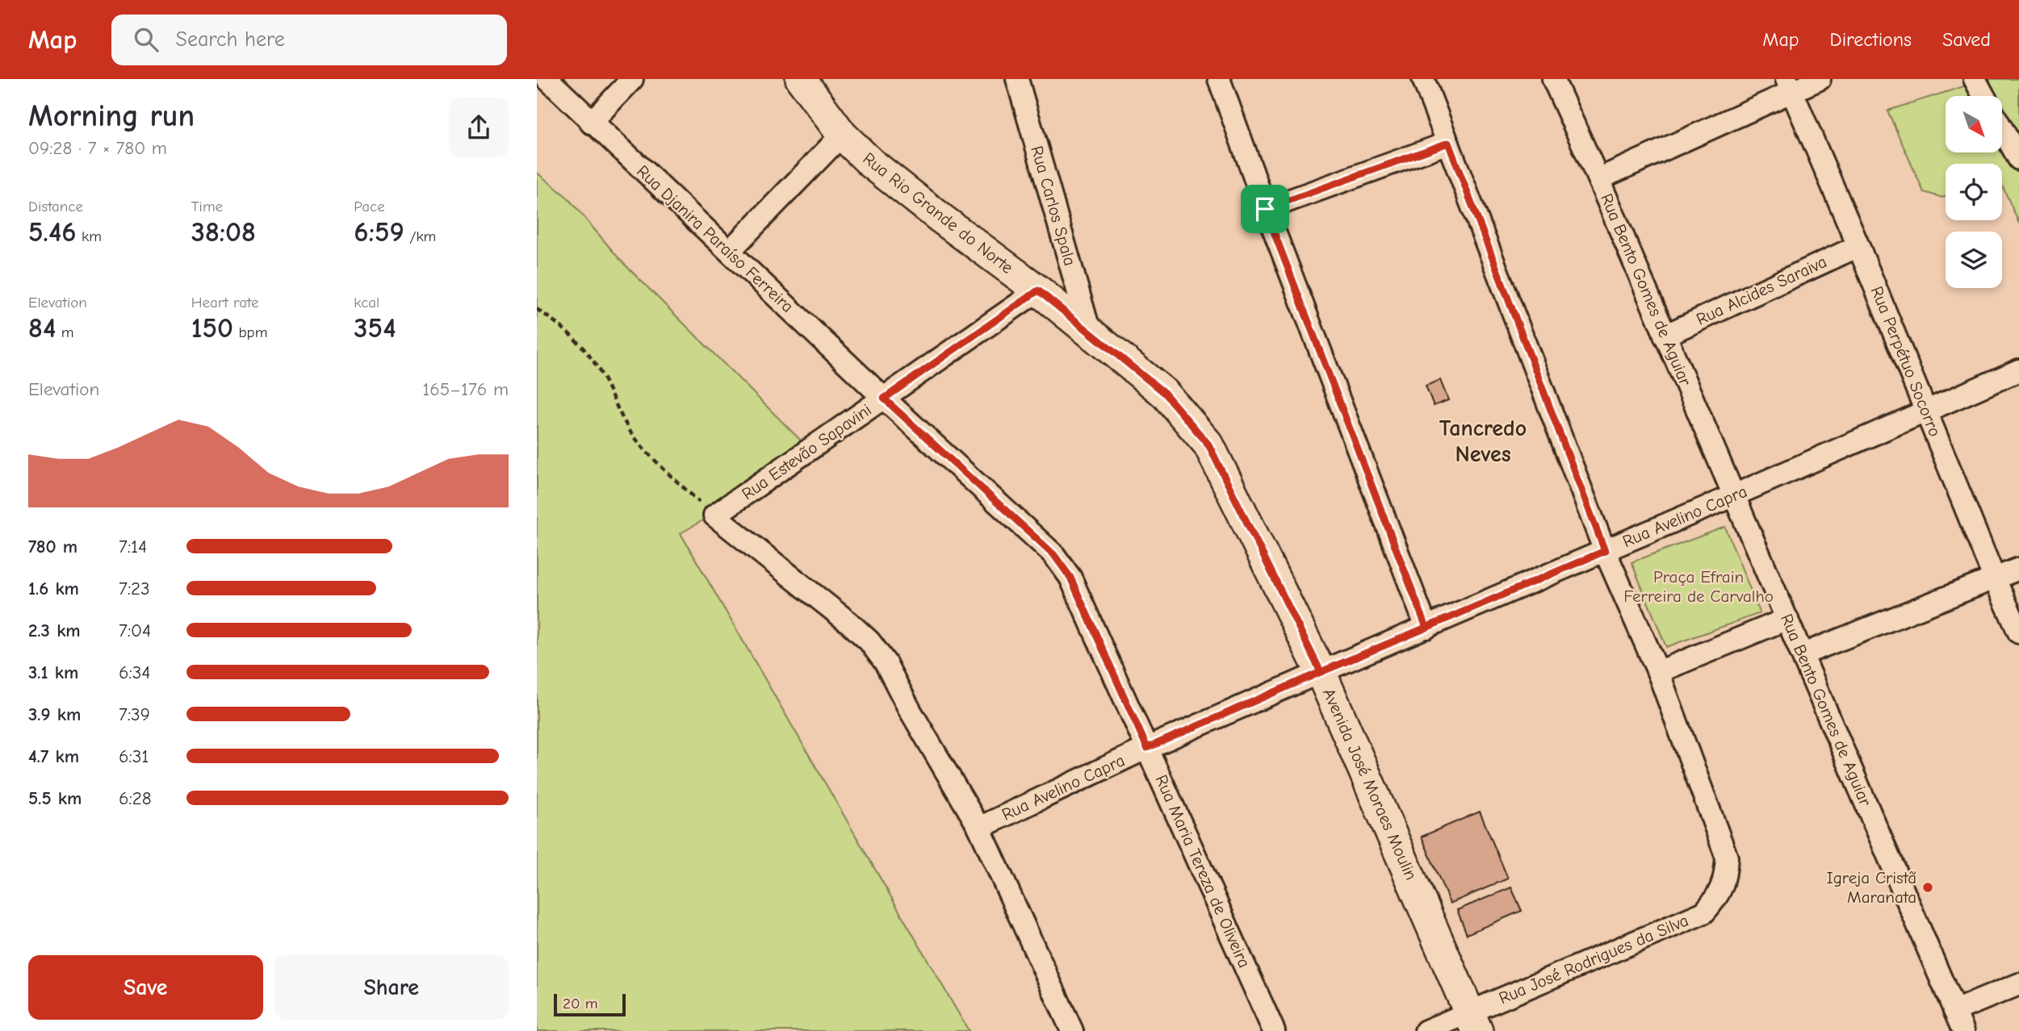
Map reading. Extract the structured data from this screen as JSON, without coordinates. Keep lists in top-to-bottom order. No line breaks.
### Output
{"streets":{"main road":["Rua Rio Grande do Norte","Avenida José Moraes Moulin"],"street":["Rua Carlos Spala","Rua Djanira Paraíso Ferreira","Rua Bento Gomes de Aguiar","Rua Alcides Saraiva","Rua Perpétuo Socorro","Rua Estevão Sapavini","Rua Avelino Capra","Rua Maria Tereza de Oliveira","Rua José Rodrigues da Silva"]},"crossings":[["Rua Carlos Spala","Rua Rio Grande do Norte"],["Rua Carlos Spala","Avenida José Moraes Moulin"],["Rua Rio Grande do Norte","Rua Estevão Sapavini"],["Rua Rio Grande do Norte","Avenida José Moraes Moulin"],["Rua Djanira Paraíso Ferreira","Rua Estevão Sapavini"],["Rua Djanira Paraíso Ferreira","Rua Maria Tereza de Oliveira"],["Rua Bento Gomes de Aguiar","Rua Alcides Saraiva"],["Rua Bento Gomes de Aguiar","Rua Avelino Capra"],["Rua Alcides Saraiva","Rua Perpétuo Socorro"],["Rua Perpétuo Socorro","Rua Avelino Capra"],["Rua Estevão Sapavini","Rua Maria Tereza de Oliveira"],["Rua Avelino Capra","Avenida José Moraes Moulin"],["Rua Avelino Capra","Rua Maria Tereza de Oliveira"],["Avenida José Moraes Moulin","Rua José Rodrigues da Silva"]],"districts":["Tancredo Neves"],"parks":["Praça Efrain Ferreira de Carvalho"],"places":["Igreja Cristã Maranata"],"scale_bar":"20 m","north":"bottom right","page":{"header":"Map","search":"Search here","nav":["Map","Directions","Saved"],"heading":["Morning run","09:28 · 7 × 780 m"],"stats":[["Distance","5.46 km"],["Time","38:08"],["Pace","6:59 /km"],["Elevation","84 m"],["Heart rate","150 bpm"],["kcal","354"]],"chart":["Elevation","165–176 m"],"list":[{"name":"780 m","note":"7:14"},{"name":"1.6 km","note":"7:23"},{"name":"2.3 km","note":"7:04"},{"name":"3.1 km","note":"6:34"},{"name":"3.9 km","note":"7:39"},{"name":"4.7 km","note":"6:31"},{"name":"5.5 km","note":"6:28"}],"buttons":["Save","Share"],"scale":"20 m"}}
